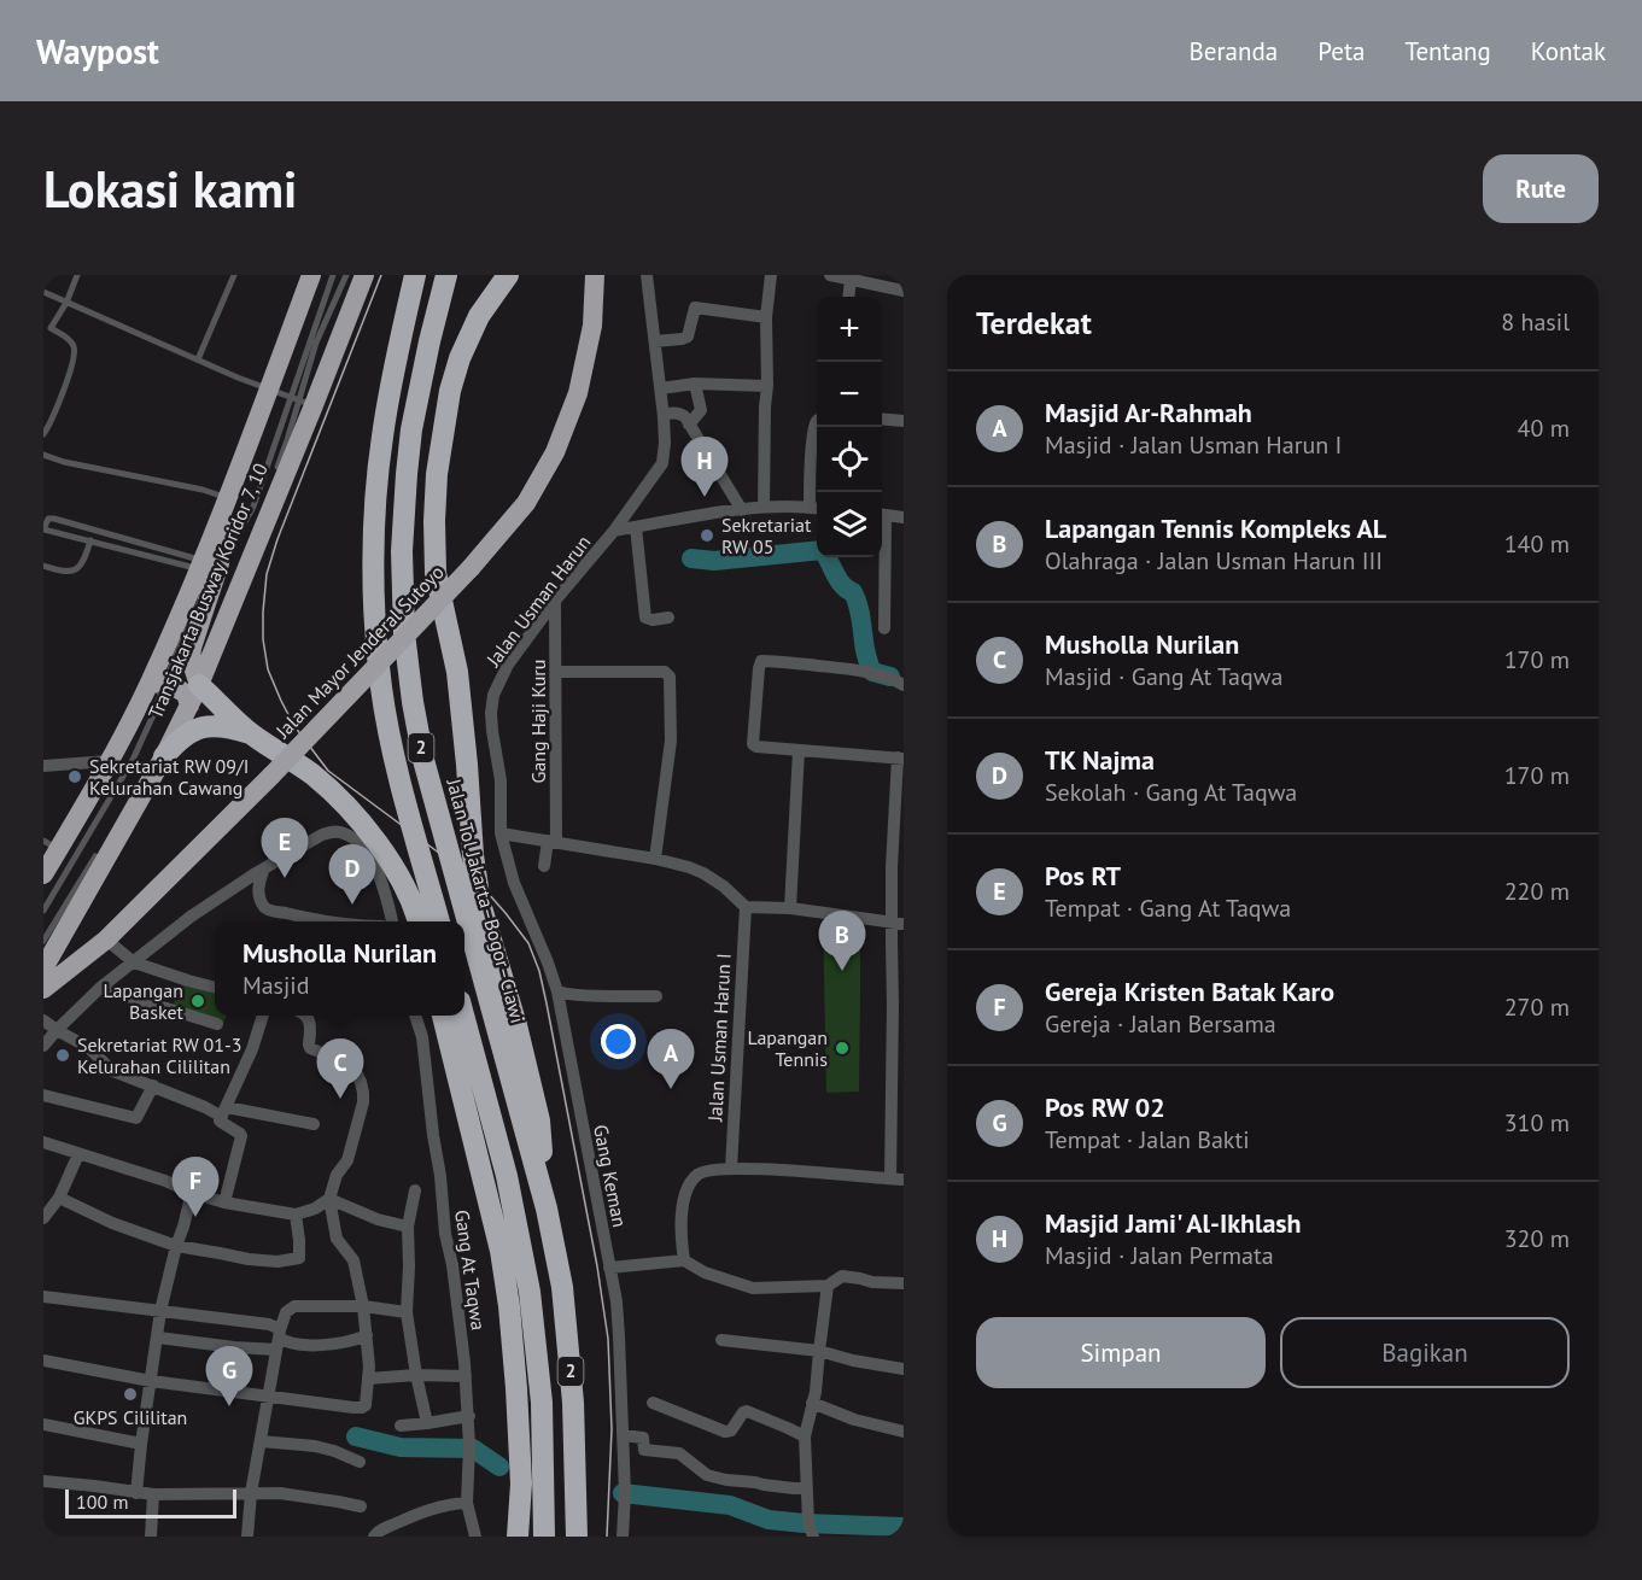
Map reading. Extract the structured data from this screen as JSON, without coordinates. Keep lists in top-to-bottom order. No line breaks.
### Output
{"streets":{"highway":["Jalan Mayor Jenderal Sutoyo","2","Jalan Tol Jakarta–Bogor–Ciawi"],"street":["Jalan Usman Harun","Gang Haji Kuru","Jalan Usman Harun I","Gang Keman","Gang At Taqwa"],"lane":["Transjakarta Busway Koridor 7, 10"]},"crossings":[["Jalan Usman Harun","Gang Haji Kuru"],["Jalan Usman Harun","Gang Keman"]],"places":["Sekretariat RW 05","Sekretariat RW 09/I Kelurahan Cawang","Lapangan Basket","Lapangan Tennis","Sekretariat RW 01-3 Kelurahan Cililitan","GKPS Cililitan"],"scale_bar":"100 m","page":{"header":"Waypost","nav":["Beranda","Peta","Tentang","Kontak"],"buttons":["Rute",["Simpan","Bagikan"]],"title":"Lokasi kami","heading":["Terdekat","8 hasil"],"map_buttons":["+","−"],"list":[{"mark":"A","name":"Masjid Ar-Rahmah","note":"Masjid · Jalan Usman Harun I","value":"40 m"},{"mark":"B","name":"Lapangan Tennis Kompleks AL","note":"Olahraga · Jalan Usman Harun III","value":"140 m"},{"mark":"C","name":"Musholla Nurilan","note":"Masjid · Gang At Taqwa","value":"170 m"},{"mark":"D","name":"TK Najma","note":"Sekolah · Gang At Taqwa","value":"170 m"},{"mark":"E","name":"Pos RT","note":"Tempat · Gang At Taqwa","value":"220 m"},{"mark":"F","name":"Gereja Kristen Batak Karo","note":"Gereja · Jalan Bersama","value":"270 m"},{"mark":"G","name":"Pos RW 02","note":"Tempat · Jalan Bakti","value":"310 m"},{"mark":"H","name":"Masjid Jami' Al-Ikhlash","note":"Masjid · Jalan Permata","value":"320 m"}],"pins":["H","E","D","B","A","C","F","G"],"popup":["Musholla Nurilan","Masjid"],"scale":"100 m"}}
